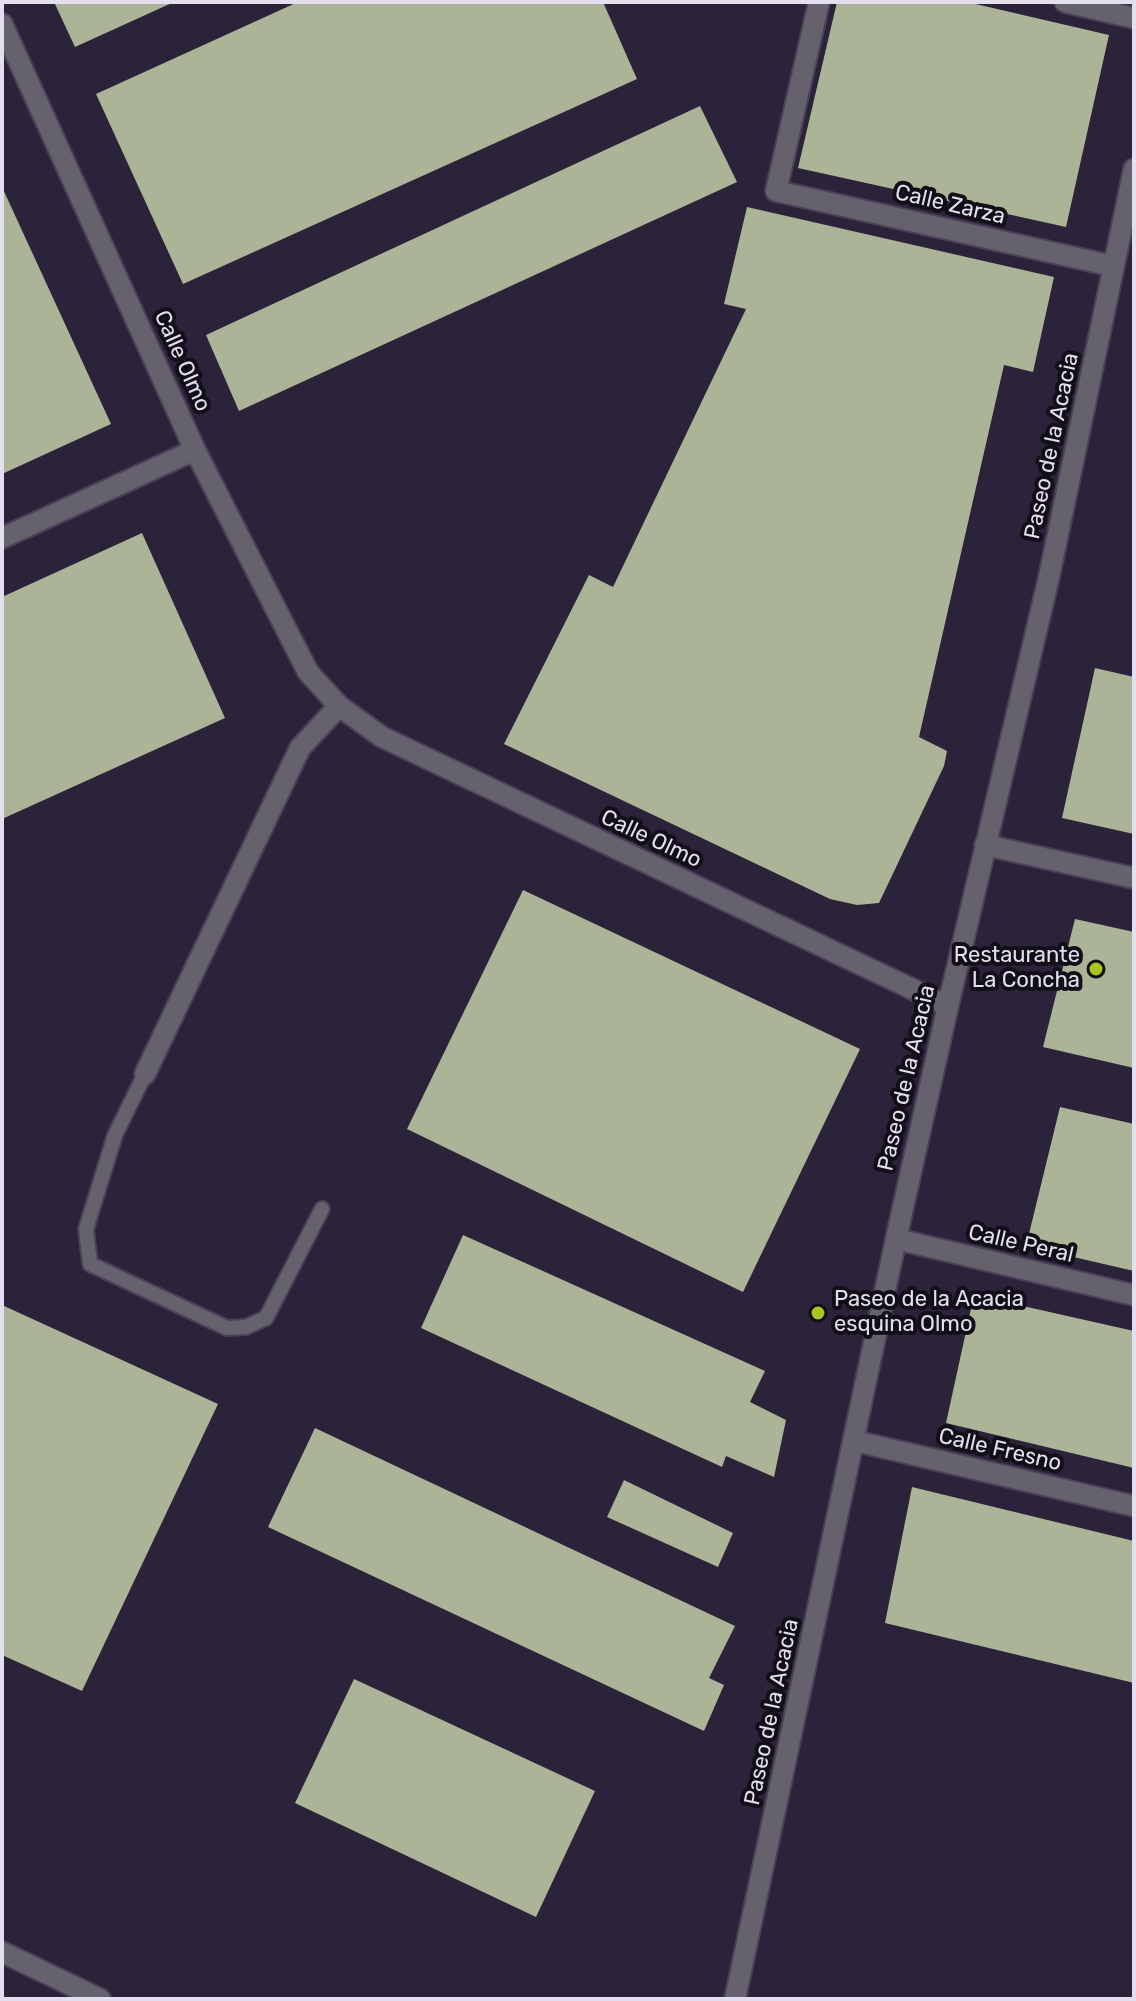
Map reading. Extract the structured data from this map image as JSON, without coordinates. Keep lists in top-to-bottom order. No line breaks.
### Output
{"streets":{"street":["Calle Zarza","Calle Olmo","Paseo de la Acacia","Calle Peral","Calle Fresno"]},"crossings":[["Calle Zarza","Paseo de la Acacia"],["Calle Olmo","Paseo de la Acacia"],["Paseo de la Acacia","Calle Peral"],["Paseo de la Acacia","Calle Fresno"]],"places":["Restaurante La Concha","Paseo de la Acacia esquina Olmo"]}
